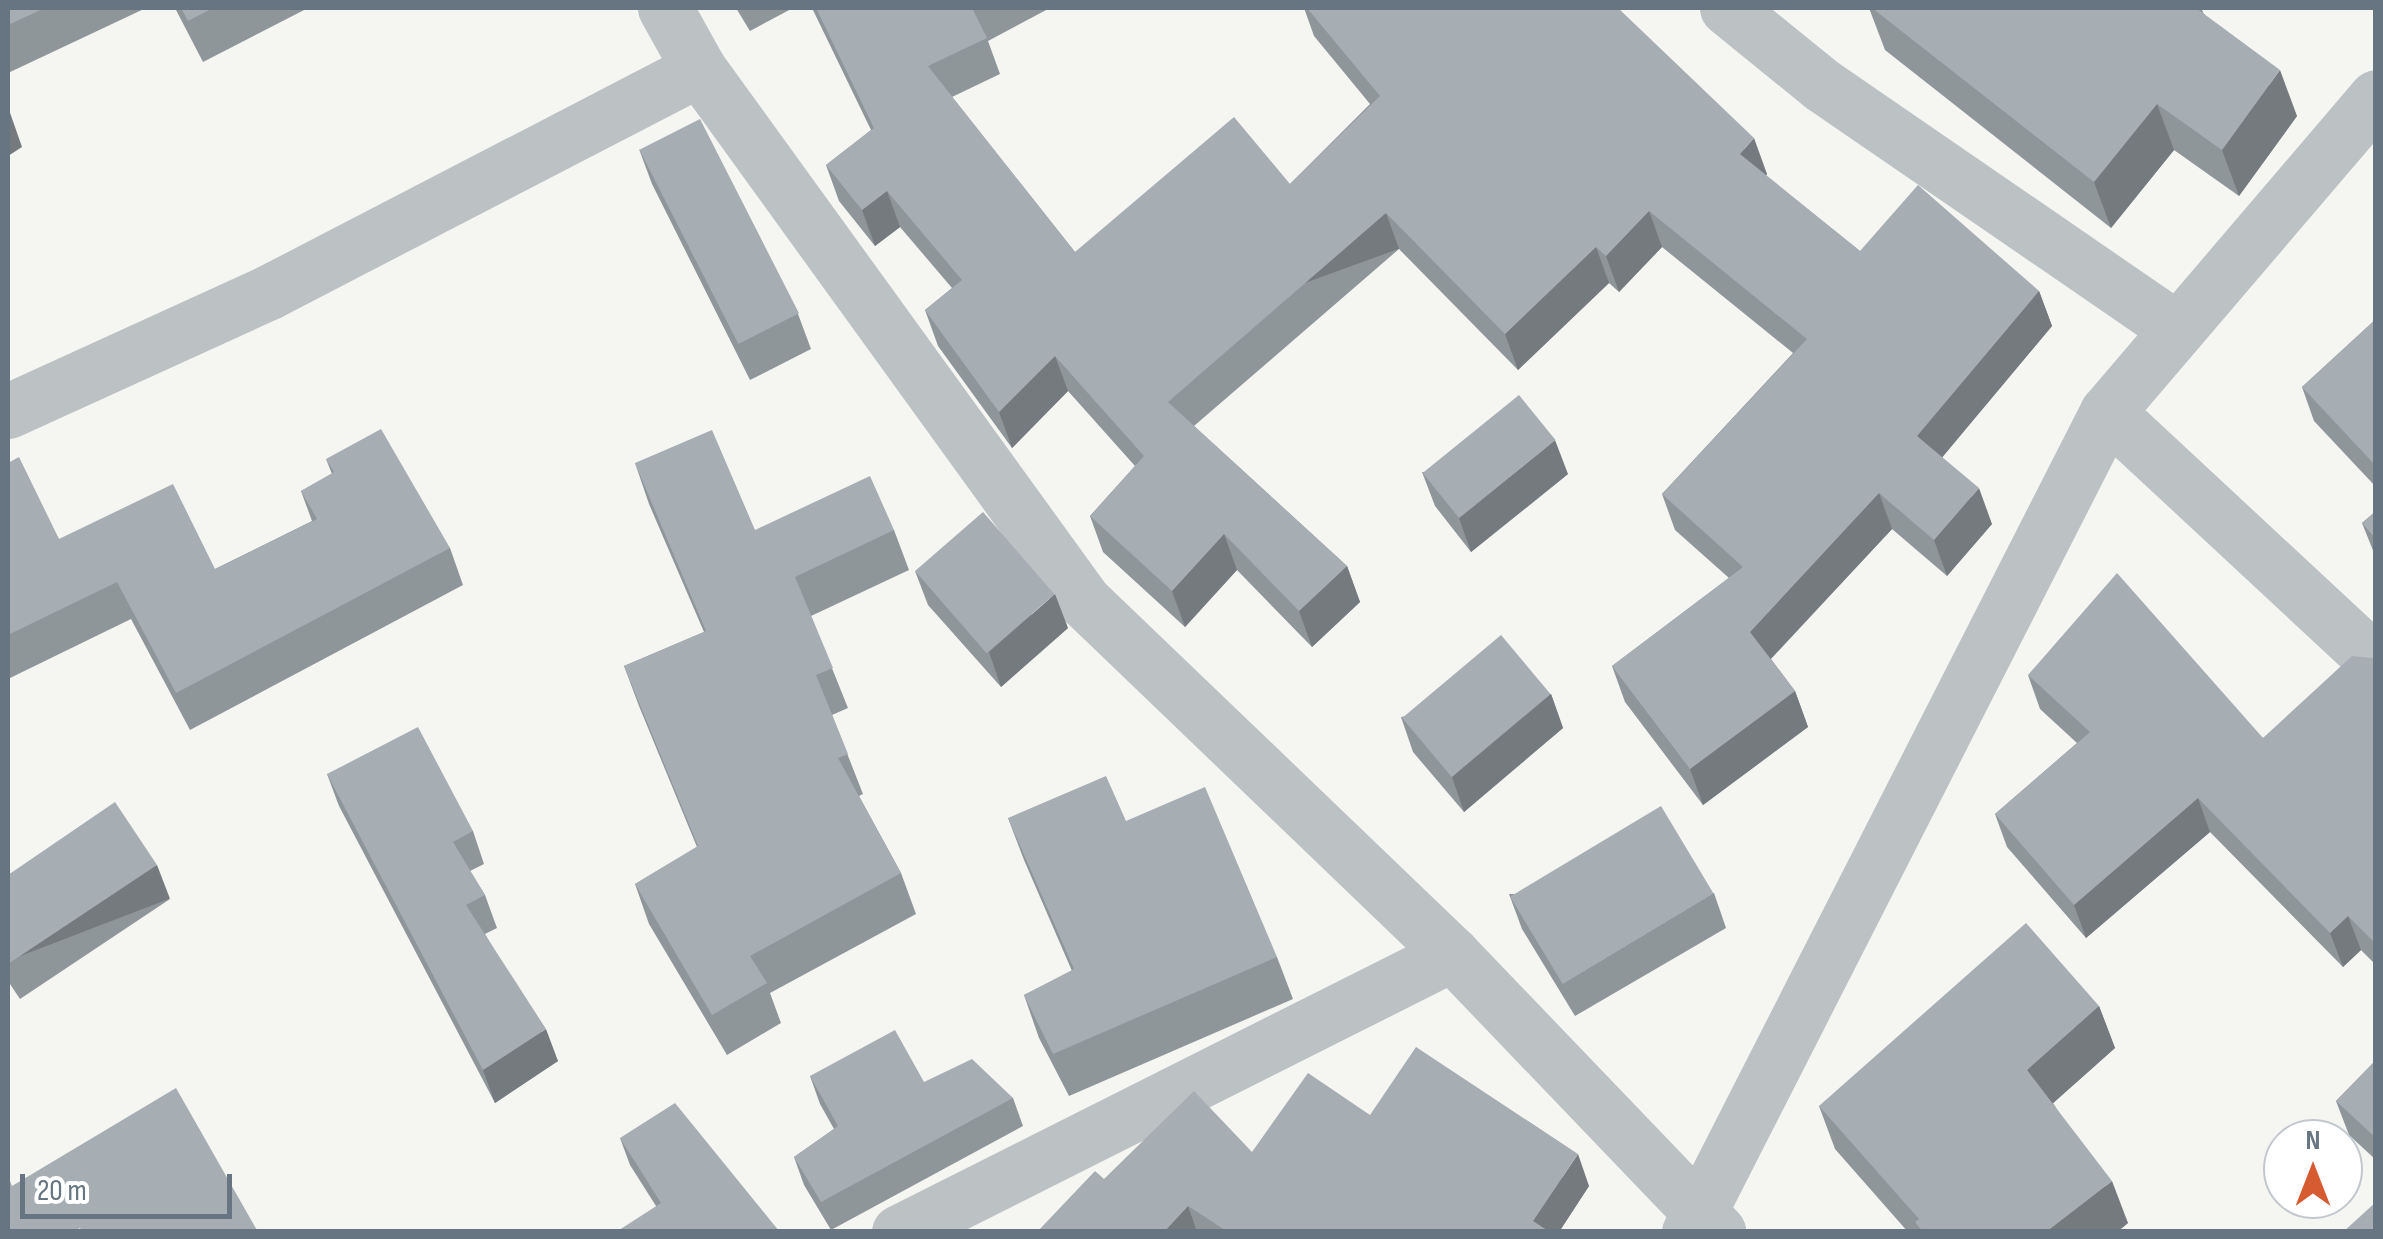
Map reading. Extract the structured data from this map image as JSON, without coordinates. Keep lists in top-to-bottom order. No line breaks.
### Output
{"scale_bar":"20 m","north":"top"}
